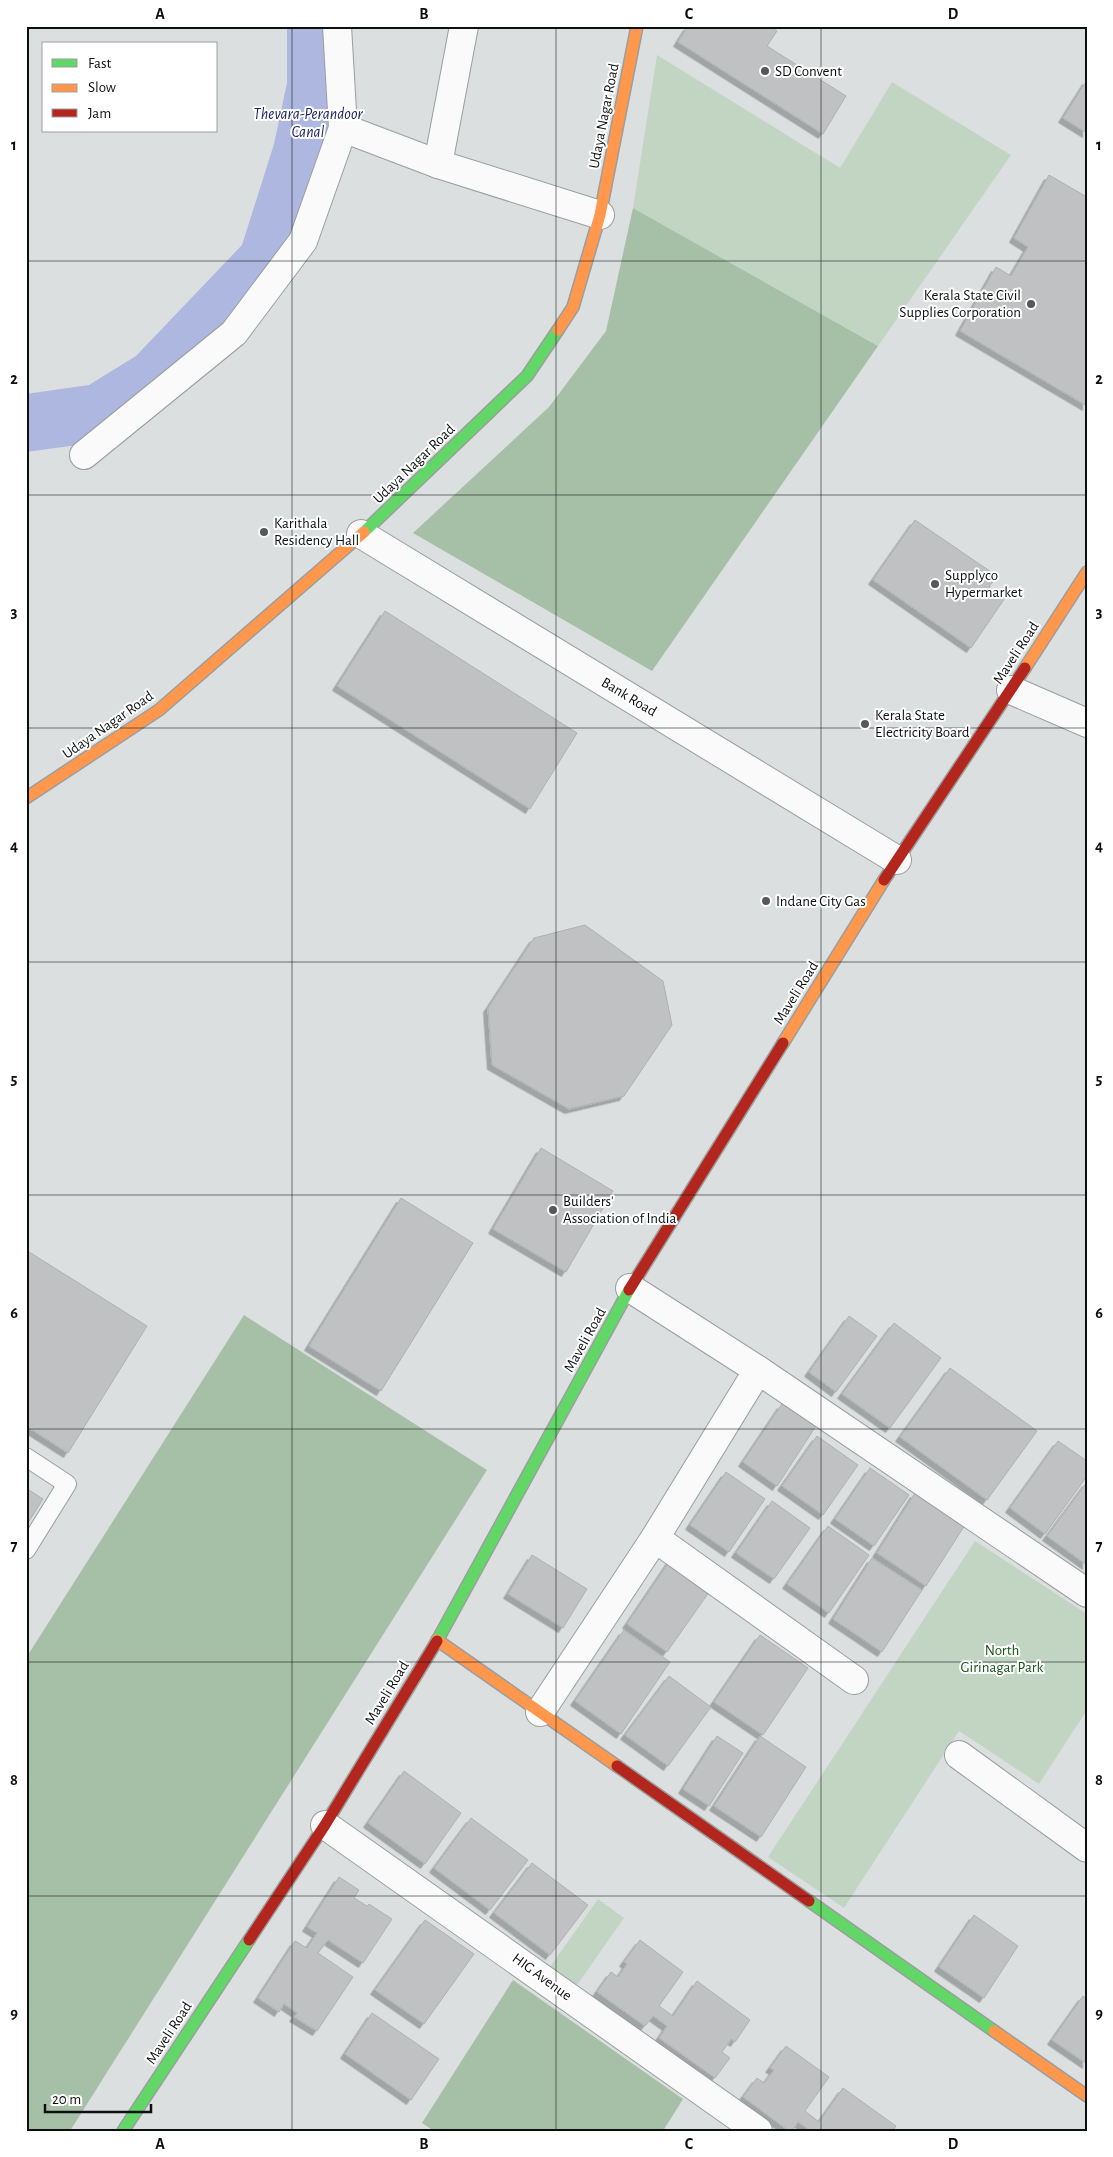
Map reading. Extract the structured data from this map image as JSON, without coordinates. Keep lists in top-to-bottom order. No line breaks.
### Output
{"streets":{"street":["Udaya Nagar Road","Maveli Road","Bank Road","HIG Avenue"]},"crossings":[["Udaya Nagar Road","Bank Road"],["Maveli Road","Bank Road"],["Maveli Road","HIG Avenue"]],"water":["Thevara-Perandoor Canal"],"parks":["North Girinagar Park"],"places":["SD Convent","Kerala State Civil Supplies Corporation","Karithala Residency Hall","Supplyco Hypermarket","Kerala State Electricity Board","Indane City Gas","Builders' Association of India"],"legend":["Fast","Slow","Jam"],"scale_bar":"20 m","grid":{"columns":["A","B","C","D"],"rows":["1","2","3","4","5","6","7","8","9"]}}
